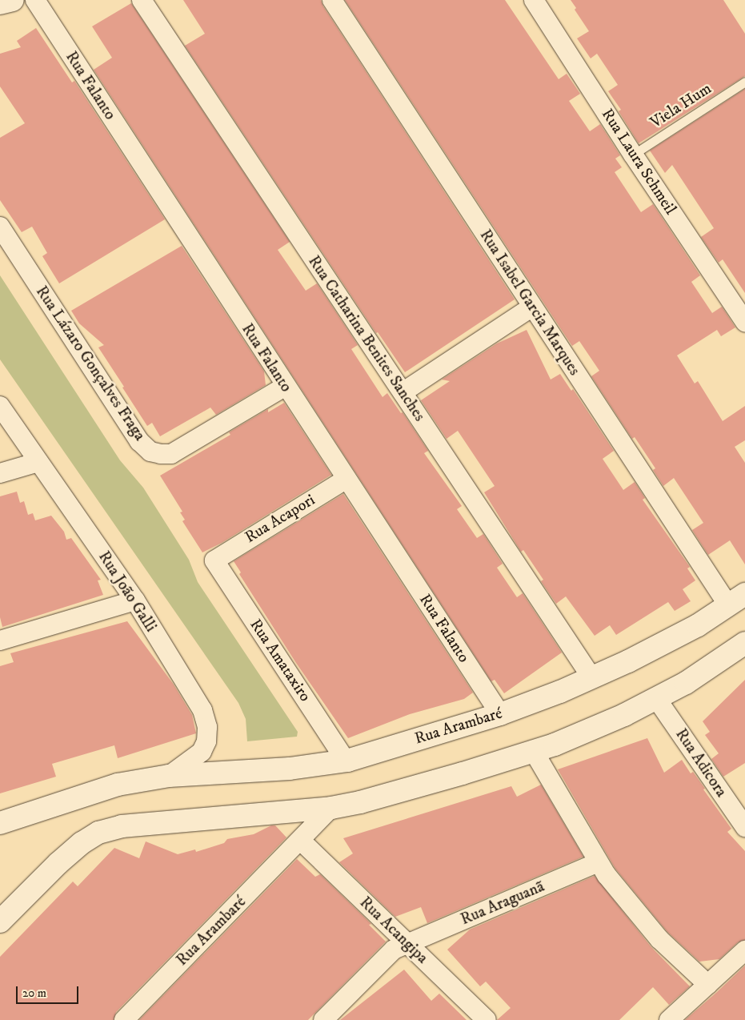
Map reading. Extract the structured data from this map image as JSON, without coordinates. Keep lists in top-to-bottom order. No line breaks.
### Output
{"streets":{"main road":["Rua Arambaré"],"street":["Rua Falanto","Rua Laura Schmeil","Rua Isabel Garcia Marques","Rua Catharina Benites Sanches","Rua Lázaro Gonçalves Fraga","Rua Acapori","Rua João Galli","Rua Amataxiro","Rua Adicora","Rua Araguanã","Rua Acangipa"],"lane":["Viela Hum"]},"crossings":[["Rua Falanto","Rua Lázaro Gonçalves Fraga"],["Rua Falanto","Rua Acapori"],["Rua Falanto","Rua Arambaré"],["Viela Hum","Rua Laura Schmeil"],["Rua Isabel Garcia Marques","Rua Arambaré"],["Rua Catharina Benites Sanches","Rua Arambaré"],["Rua Acapori","Rua Amataxiro"],["Rua João Galli","Rua Arambaré"],["Rua Amataxiro","Rua Arambaré"],["Rua Arambaré","Rua Acangipa"],["Rua Araguanã","Rua Acangipa"]],"scale_bar":"20 m"}
